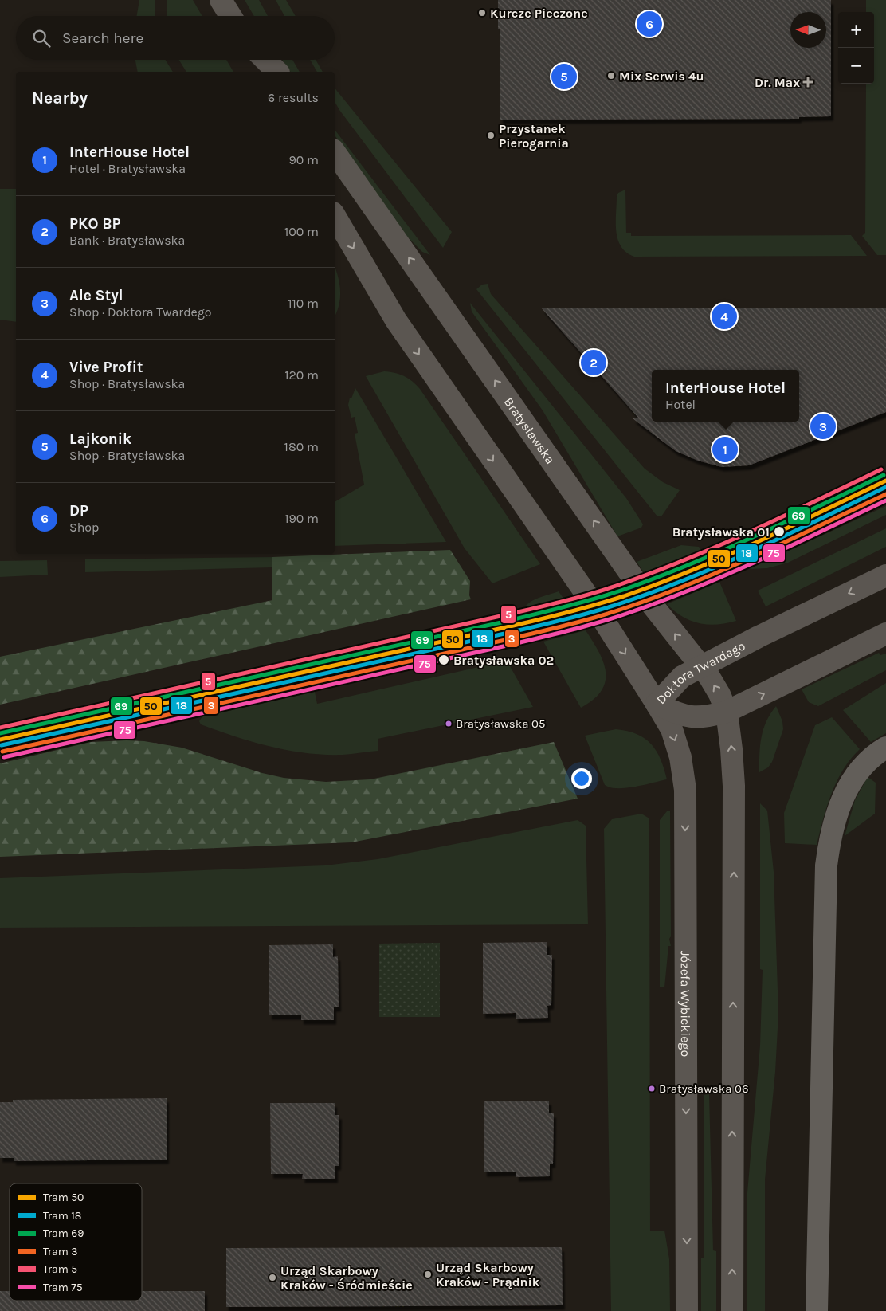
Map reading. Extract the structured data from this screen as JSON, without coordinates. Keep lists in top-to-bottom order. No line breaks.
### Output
{"streets":{"street":["Bratysławska","Doktora Twardego","Józefa Wybickiego"]},"crossings":[["Bratysławska","Doktora Twardego"],["Doktora Twardego","Józefa Wybickiego"]],"places":{"other":["Kurcze Pieczone","Mix Serwis 4u","Przystanek Pierogarnia","Bratysławska 01","Bratysławska 02","Bratysławska 05","Bratysławska 06","Urząd Skarbowy Kraków - Prądnik","Urząd Skarbowy Kraków - Śródmieście"],"health":["Dr. Max"]},"lines":["tram line 5","tram line 69","tram line 50","tram line 18","tram line 3","tram line 75"],"legend":["Tram 50","Tram 18","Tram 69","Tram 3","Tram 5","Tram 75"],"north":"left","page":{"pins":["6","5","4","2","3","1"],"map_buttons":["+","−"],"search":"Search here","heading":["Nearby","6 results"],"list":[{"mark":"1","name":"InterHouse Hotel","note":"Hotel · Bratysławska","value":"90 m"},{"mark":"2","name":"PKO BP","note":"Bank · Bratysławska","value":"100 m"},{"mark":"3","name":"Ale Styl","note":"Shop · Doktora Twardego","value":"110 m"},{"mark":"4","name":"Vive Profit","note":"Shop · Bratysławska","value":"120 m"},{"mark":"5","name":"Lajkonik","note":"Shop · Bratysławska","value":"180 m"},{"mark":"6","name":"DP","note":"Shop","value":"190 m"}],"popup":["InterHouse Hotel","Hotel"]}}
